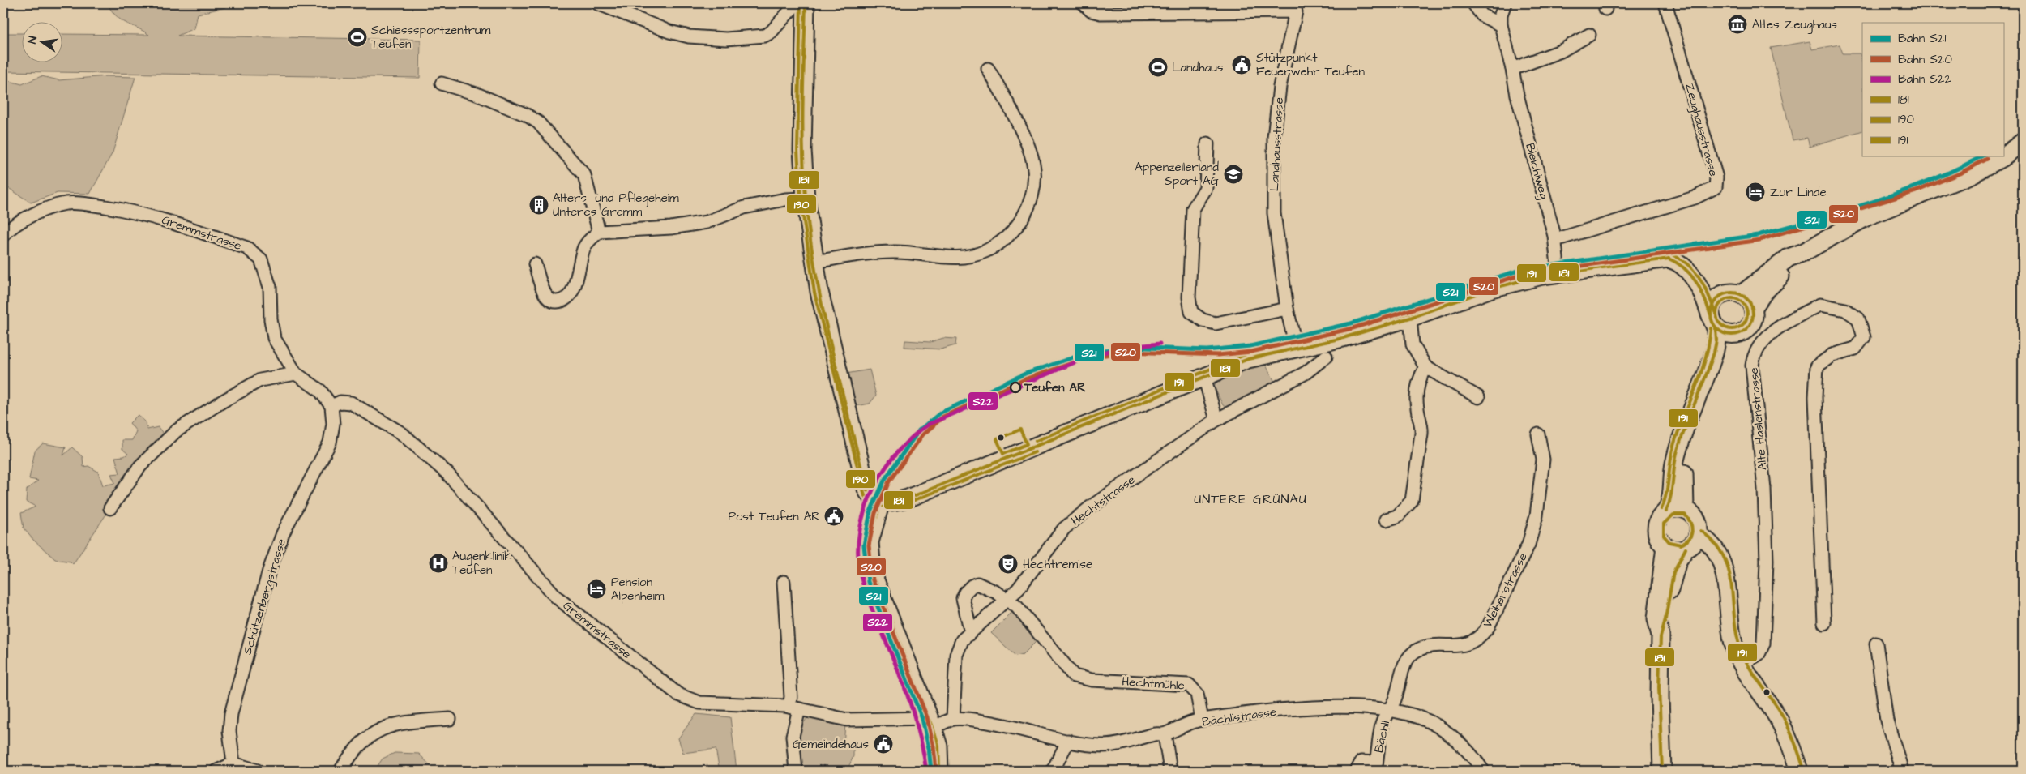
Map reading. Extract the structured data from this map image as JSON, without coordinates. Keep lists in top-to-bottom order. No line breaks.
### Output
{"streets":{"street":["Zeughausstrasse","Landhausstrasse","Bleichiweg","Gremmstrasse","Alte Haslenstrasse","Hechtstrasse","Weiherstrasse","Schützenbergstrasse","Hechtmühle","Bächlistrasse","Bächli"]},"crossings":[["Zeughausstrasse","Bleichiweg"],["Gremmstrasse","Schützenbergstrasse"],["Gremmstrasse","Bächlistrasse"],["Hechtstrasse","Hechtmühle"],["Hechtstrasse","Bächlistrasse"],["Weiherstrasse","Bächlistrasse"],["Weiherstrasse","Bächli"],["Hechtmühle","Bächlistrasse"],["Bächlistrasse","Bächli"]],"districts":["UNTERE GRÜNAU"],"places":{"museum":["Altes Zeughaus"],"sports":["Schiesssportzentrum Teufen","Landhaus"],"public building":["Stützpunkt Feuerwehr Teufen","Post Teufen AR","Gemeindehaus"],"school or university":["Appenzellerland Sport AG"],"hotel":["Zur Linde","Pension Alpenheim"],"building":["Alters- und Pflegeheim Unteres Gremm"],"other":["Teufen AR"],"hospital":["Augenklinik Teufen"],"theatre":["Hechtremise"]},"lines":["transit line 181","transit line 190","rail line S21","rail line S20","transit line 191","rail line S22"],"legend":["Bahn S21","Bahn S20","Bahn S22","181","190","191"],"north":"left"}
